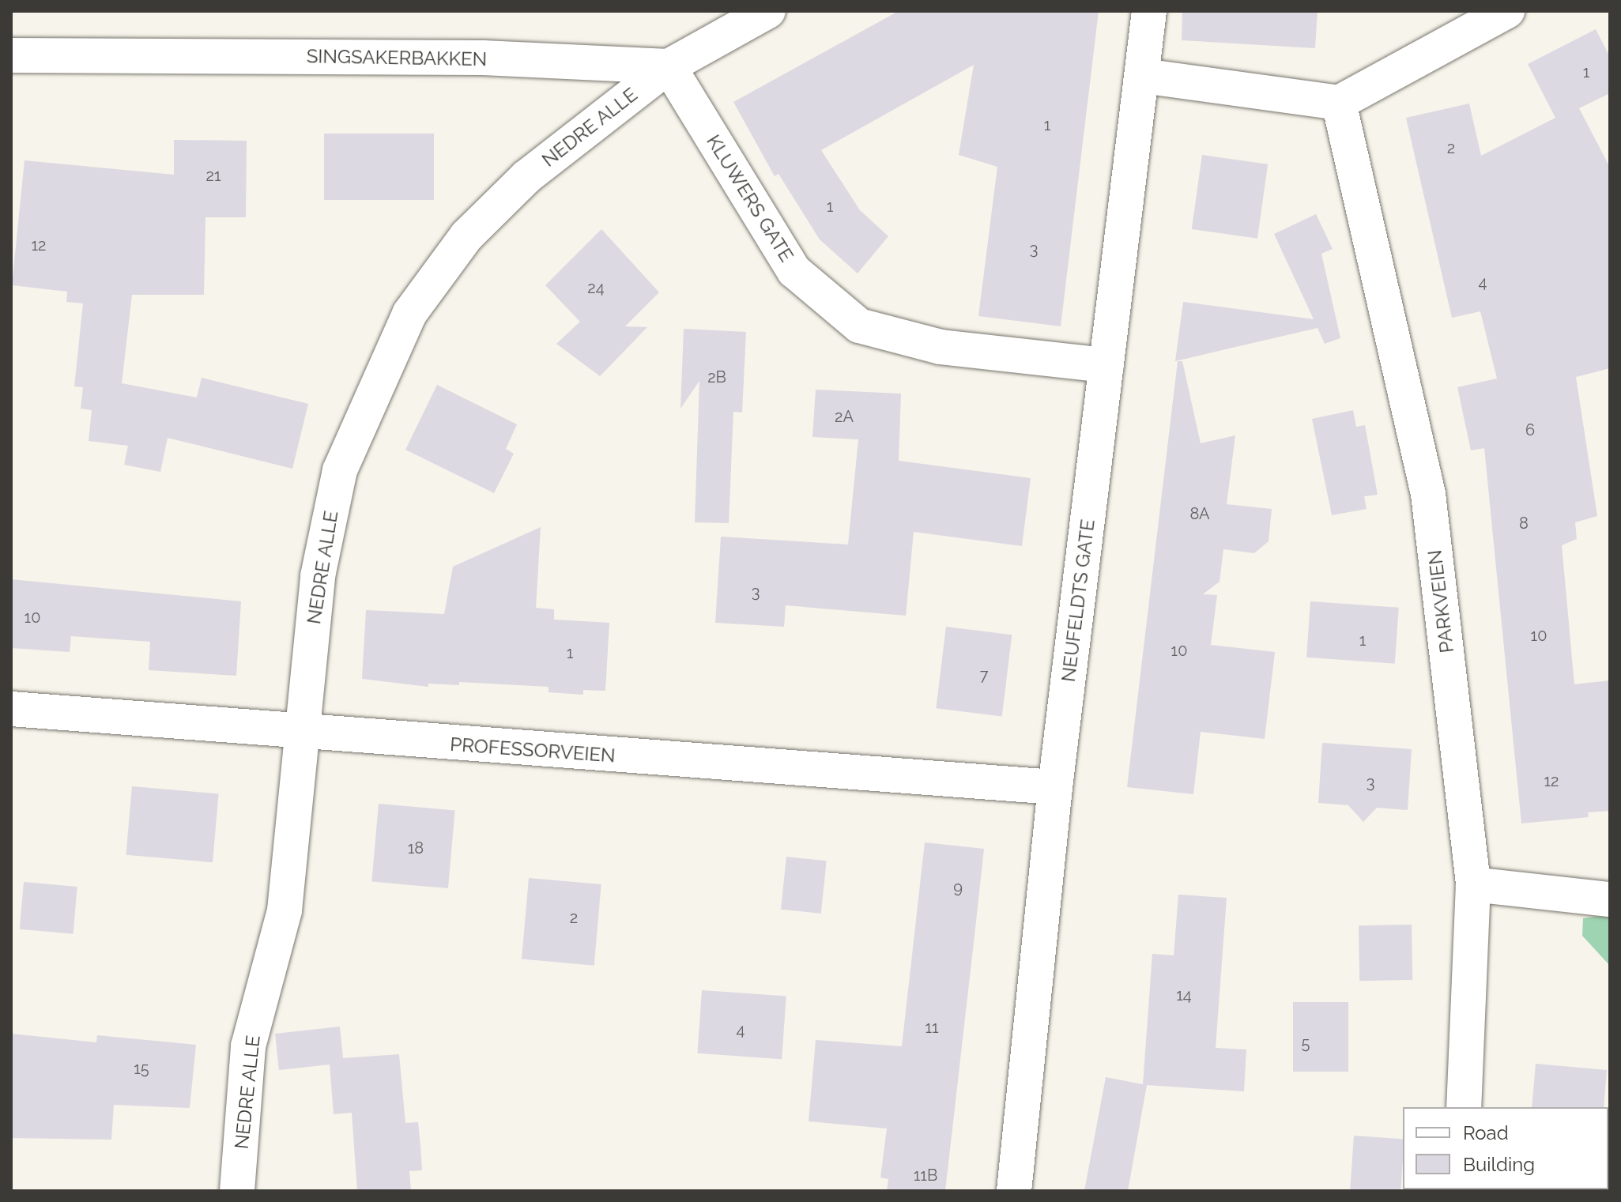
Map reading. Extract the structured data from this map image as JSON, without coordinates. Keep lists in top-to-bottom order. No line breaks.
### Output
{"streets":{"street":["SINGSAKERBAKKEN","NEDRE ALLE","KLUWERS GATE","NEUFELDTS GATE","PARKVEIEN","PROFESSORVEIEN"]},"crossings":[["SINGSAKERBAKKEN","NEDRE ALLE"],["SINGSAKERBAKKEN","KLUWERS GATE"],["NEDRE ALLE","KLUWERS GATE"],["NEDRE ALLE","PROFESSORVEIEN"],["KLUWERS GATE","NEUFELDTS GATE"],["NEUFELDTS GATE","PROFESSORVEIEN"]],"house_numbers":["1","1","2","21","1","12","3","4","24","2B","2A","6","8A","8","3","10","10","1","10","1","7","12","3","18","9","2","14","11","4","5","15","11B"],"legend":["Road","Building"]}
